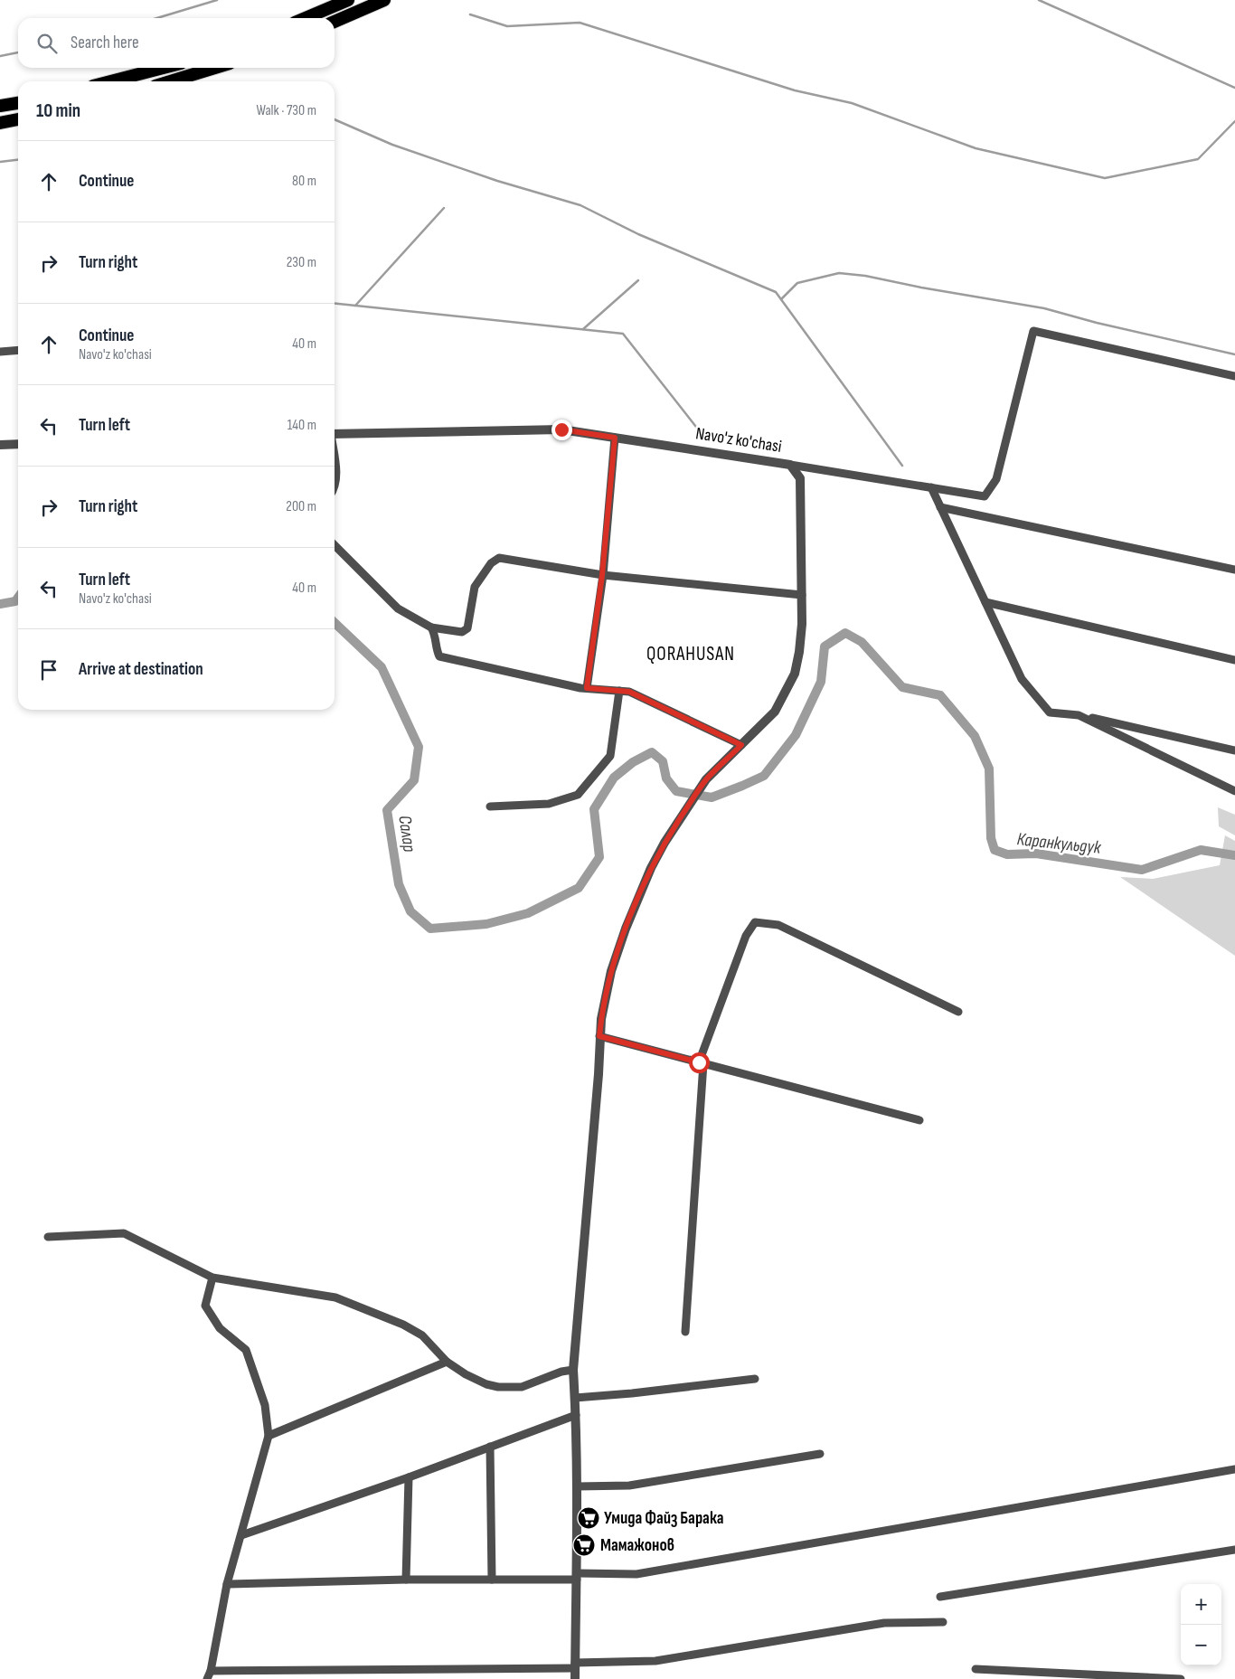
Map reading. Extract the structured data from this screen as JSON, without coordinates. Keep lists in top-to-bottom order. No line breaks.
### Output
{"streets":{"street":["Navo'z ko'chasi"]},"districts":["QORAHUSAN"],"water":["Салар","Каранкульдук"],"places":{"supermarket":["Умида Файз Барака","Мамажонов"]},"page":{"search":"Search here","heading":["10 min","Walk · 730 m"],"list":[["Continue","80 m"],["Turn right","230 m"],["Continue","Navo'z ko'chasi","40 m"],["Turn left","140 m"],["Turn right","200 m"],["Turn left","Navo'z ko'chasi","40 m"],"Arrive at destination"],"map_buttons":["+","−"]}}
